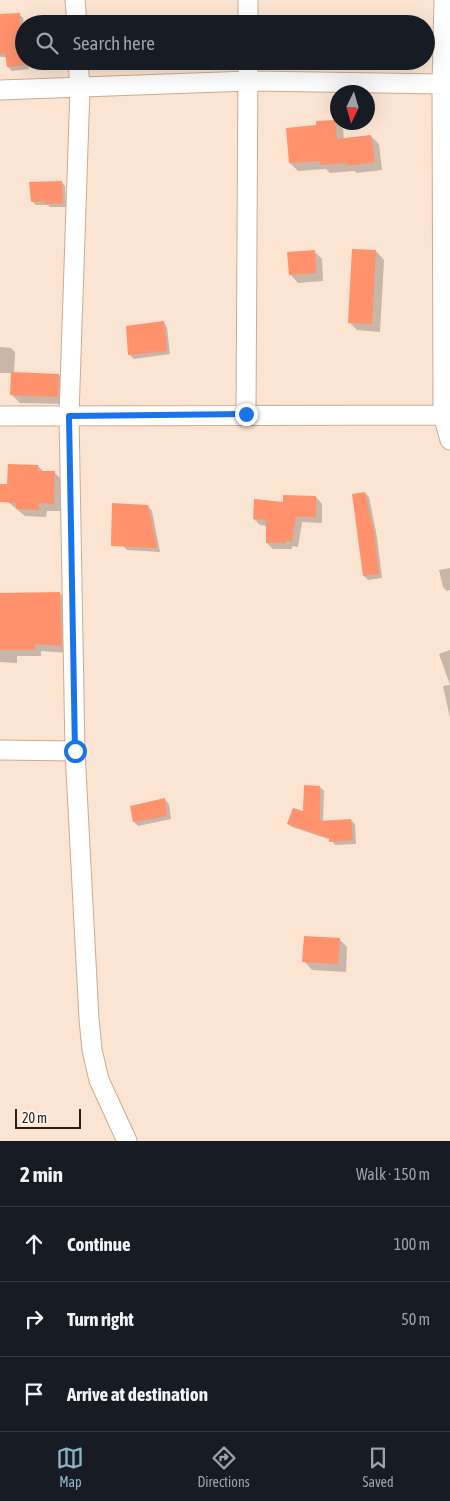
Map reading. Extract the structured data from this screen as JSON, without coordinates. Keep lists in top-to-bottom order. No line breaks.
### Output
{"scale_bar":"20 m","north":"bottom","page":{"search":"Search here","scale":"20 m","heading":["2 min","Walk · 150 m"],"list":[["Continue","100 m"],["Turn right","50 m"],"Arrive at destination"],"nav":["Map","Directions","Saved"]}}
